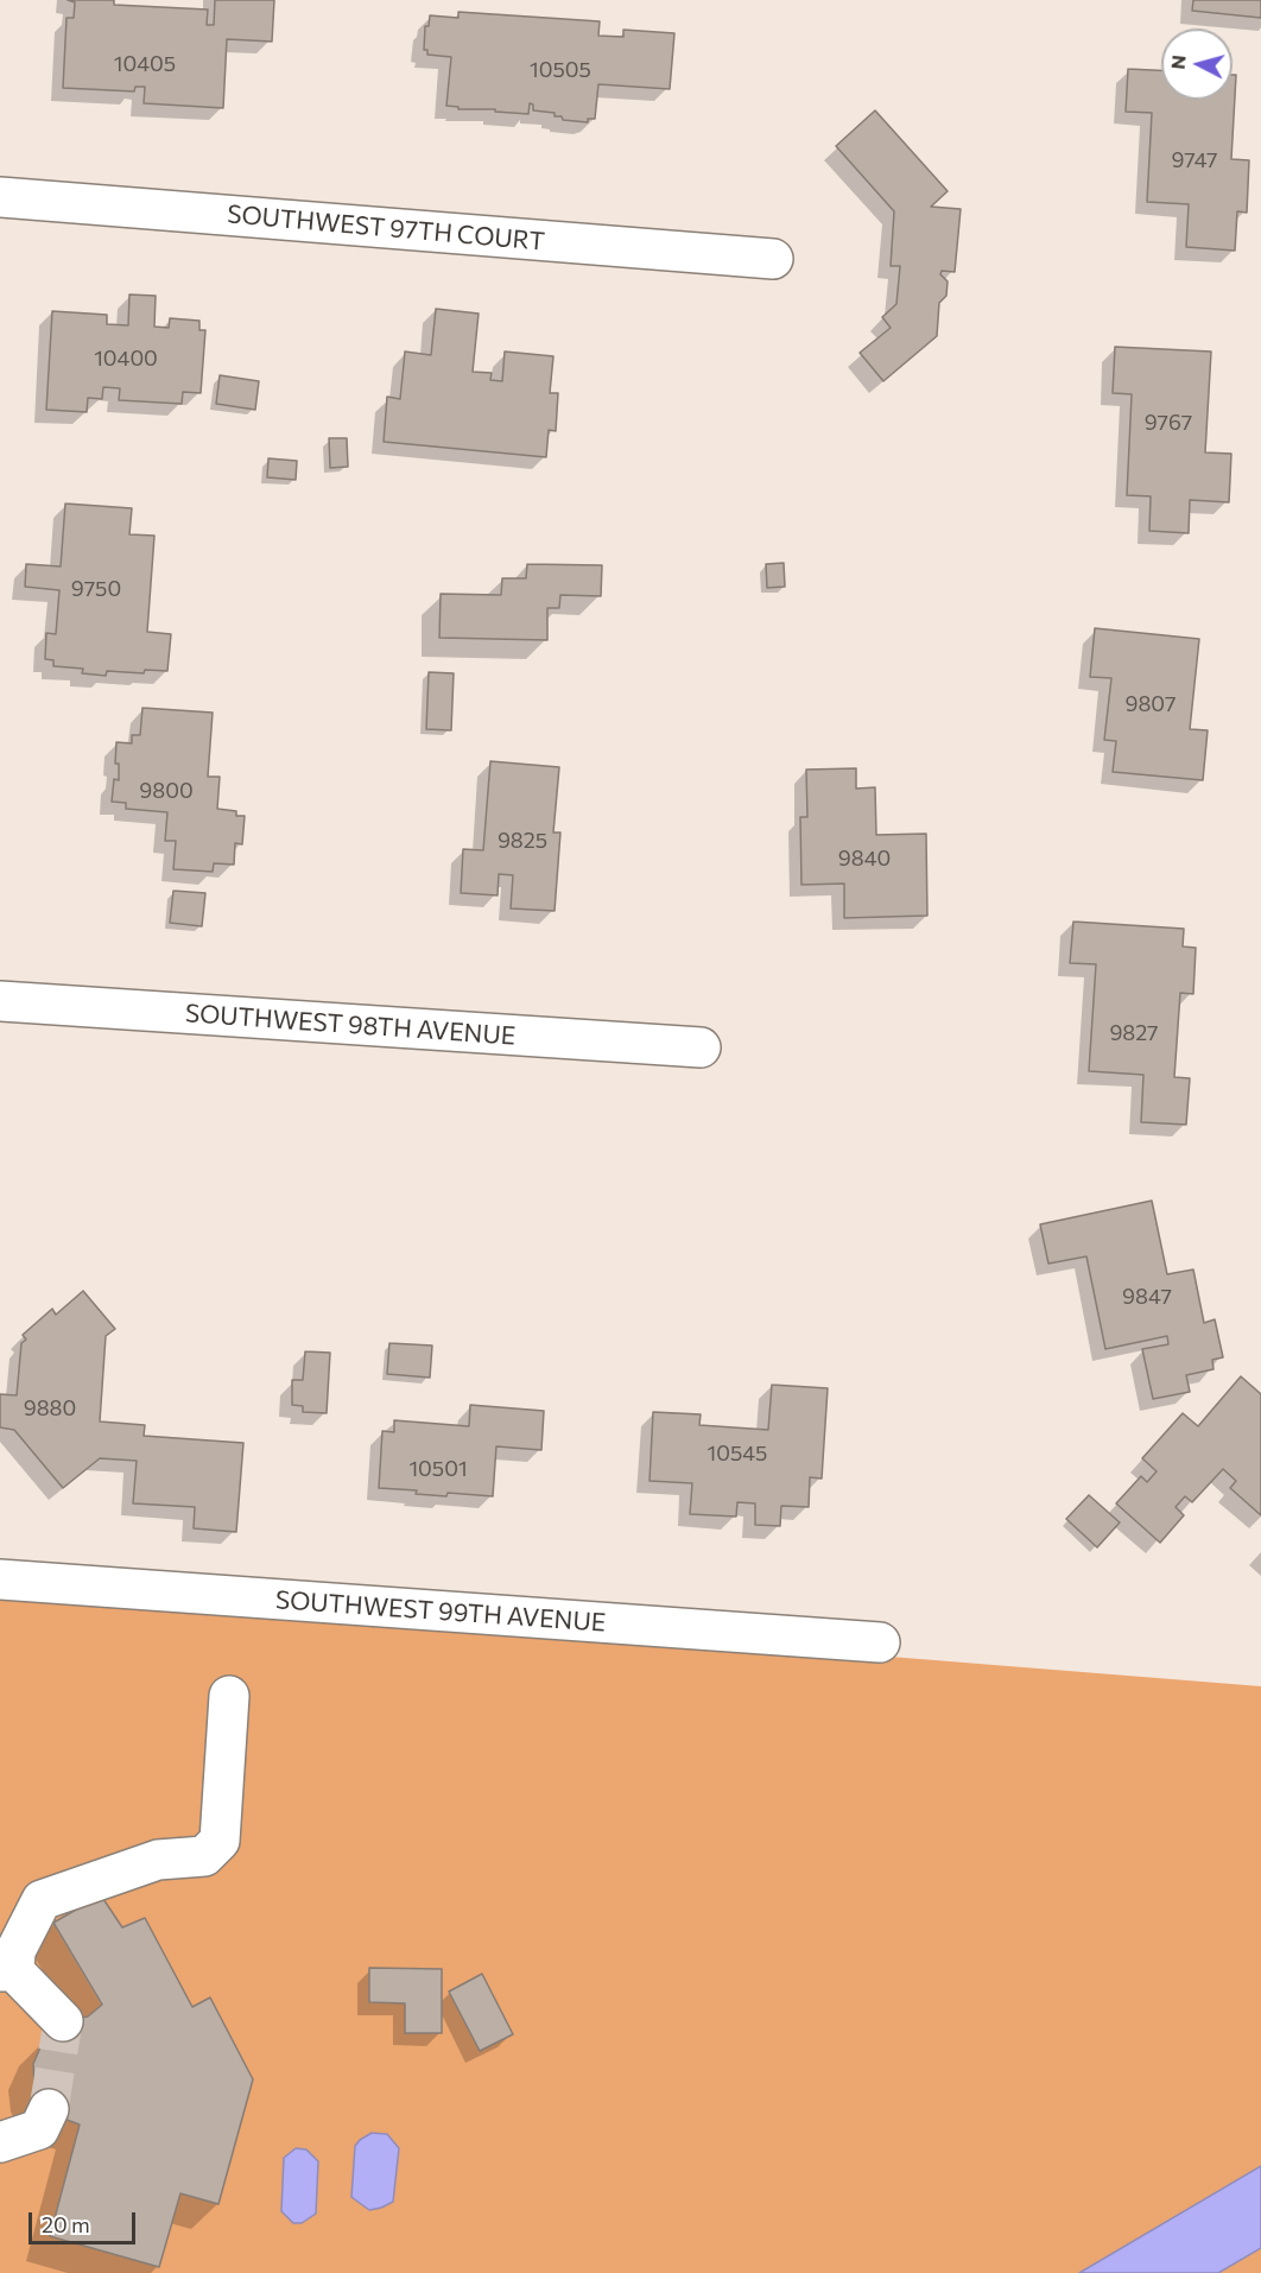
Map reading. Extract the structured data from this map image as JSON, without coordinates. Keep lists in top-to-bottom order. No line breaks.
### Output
{"streets":{"street":["SOUTHWEST 97TH COURT","SOUTHWEST 98TH AVENUE","SOUTHWEST 99TH AVENUE"]},"house_numbers":["10405","10505","9747","10400","9767","9750","9807","9800","9825","9840","9827","9847","9880","10545","10501"],"scale_bar":"20 m","north":"left"}
